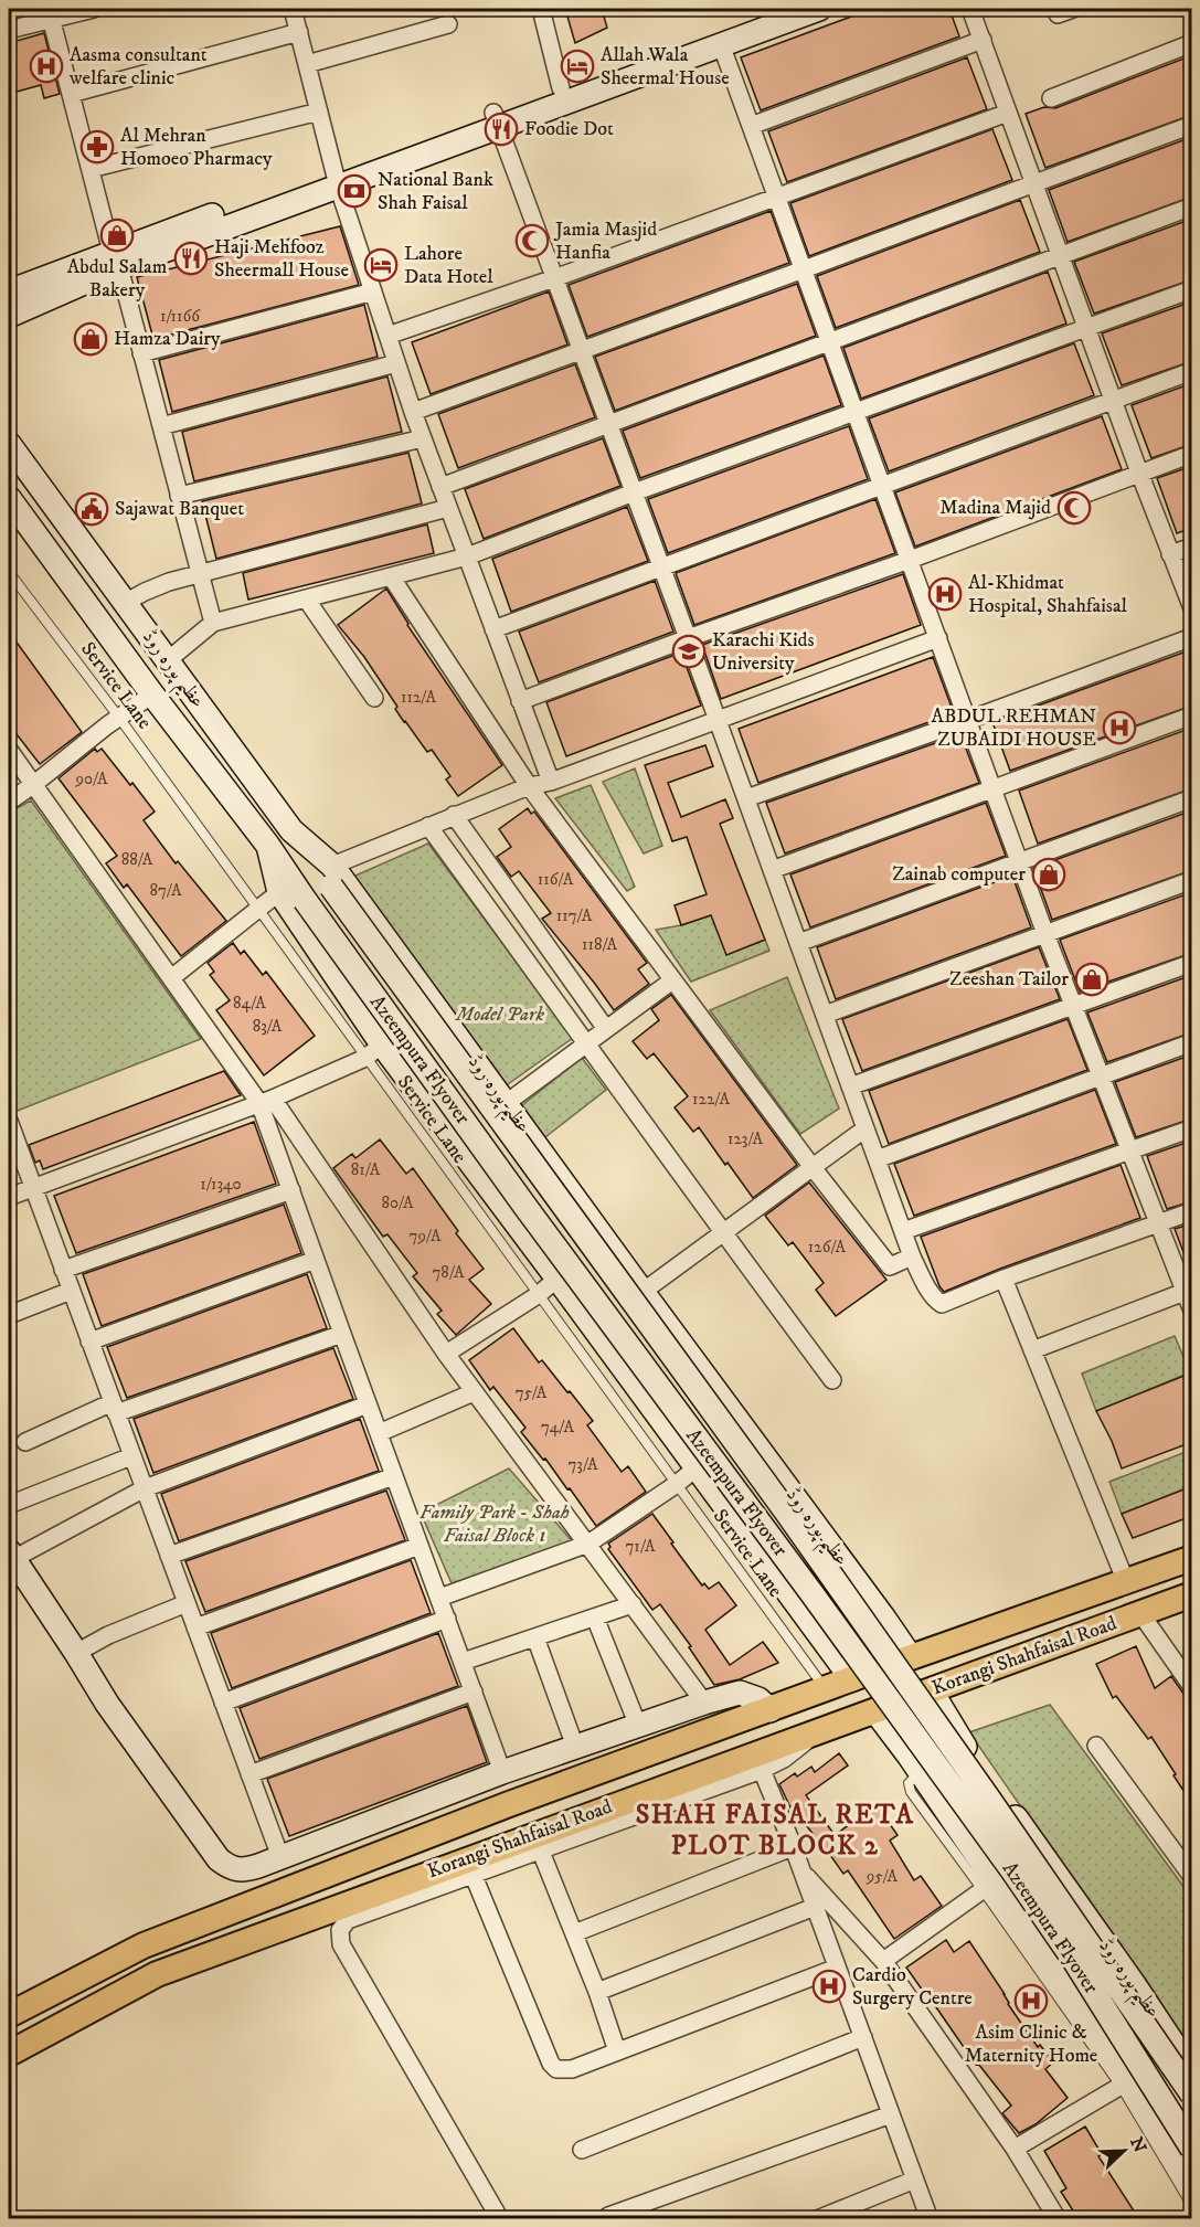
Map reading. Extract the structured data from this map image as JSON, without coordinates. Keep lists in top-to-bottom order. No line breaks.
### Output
{"streets":{"main road":["عظیم پورہ روڈ","Azeempura Flyover","Korangi Shahfaisal Road"],"lane":["Service Lane"]},"crossings":[["عظیم پورہ روڈ","Service Lane"],["عظیم پورہ روڈ","Azeempura Flyover"],["عظیم پورہ روڈ","Korangi Shahfaisal Road"],["Service Lane","Korangi Shahfaisal Road"]],"districts":["SHAH FAISAL RETA PLOT BLOCK 2"],"parks":["Model Park","Family Park - Shah Faisal Block 1"],"places":{"hospital":["Aasma consultant welfare clinic","Al-Khidmat Hospital, Shahfaisal","ABDUL REHMAN ZUBAIDI HOUSE","Cardio Surgery Centre","Asim Clinic & Maternity Home"],"hotel":["Allah Wala Sheermal House","Lahore Data Hotel"],"restaurant":["Foodie Dot","Haji Mehfooz Sheermall House"],"pharmacy":["Al Mehran Homoeo Pharmacy"],"bank":["National Bank Shah Faisal"],"shop":["Abdul Salam Bakery","Hamza Dairy","Zainab computer","Zeeshan Tailor"],"mosque":["Jamia Masjid Hanfia","Madina Majid"],"public building":["Sajawat Banquet"],"school or university":["Karachi Kids University"]},"house_numbers":["1/1166","112/A","90/A","88/A","116/A","87/A","117/A","118/A","84/A","83/A","122/A","123/A","81/A","1/1340","80/A","79/A","126/A","78/A","75/A","74/A","73/A","71/A","95/A"],"north":"top right"}
